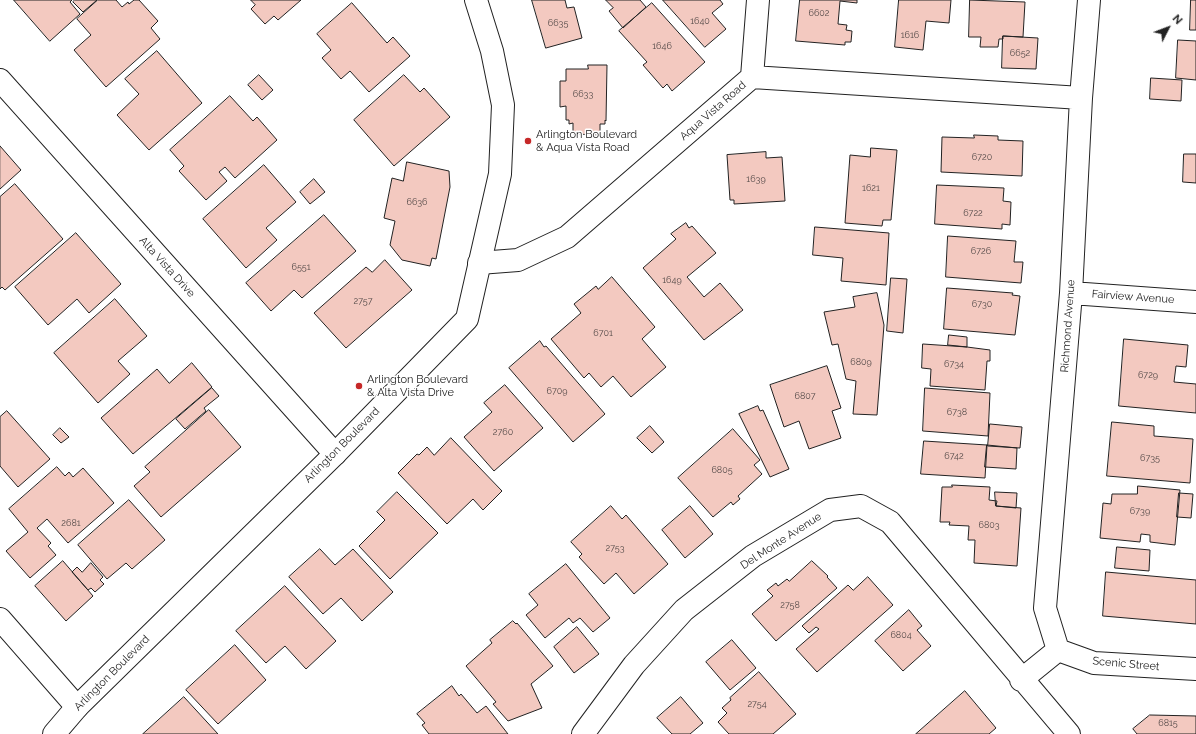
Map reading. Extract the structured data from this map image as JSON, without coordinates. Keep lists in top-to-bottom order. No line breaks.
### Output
{"streets":{"street":["Aqua Vista Road","Alta Vista Drive","Fairview Avenue","Richmond Avenue","Arlington Boulevard","Del Monte Avenue","Scenic Street"]},"crossings":[["Aqua Vista Road","Richmond Avenue"],["Aqua Vista Road","Arlington Boulevard"],["Alta Vista Drive","Arlington Boulevard"],["Fairview Avenue","Richmond Avenue"],["Richmond Avenue","Scenic Street"]],"places":["Arlington Boulevard & Aqua Vista Road","Arlington Boulevard & Alta Vista Drive"],"house_numbers":["6602","1640","6635","1616","1646","6652","6633","6720","1639","1621","6636","6722","6726","6551","1649","2757","6730","6701","6809","6734","6729","6709","6807","6738","2760","6742","6735","6805","6739","2681","6803","2753","2758","6804","2754","6815"],"north":"top right"}
